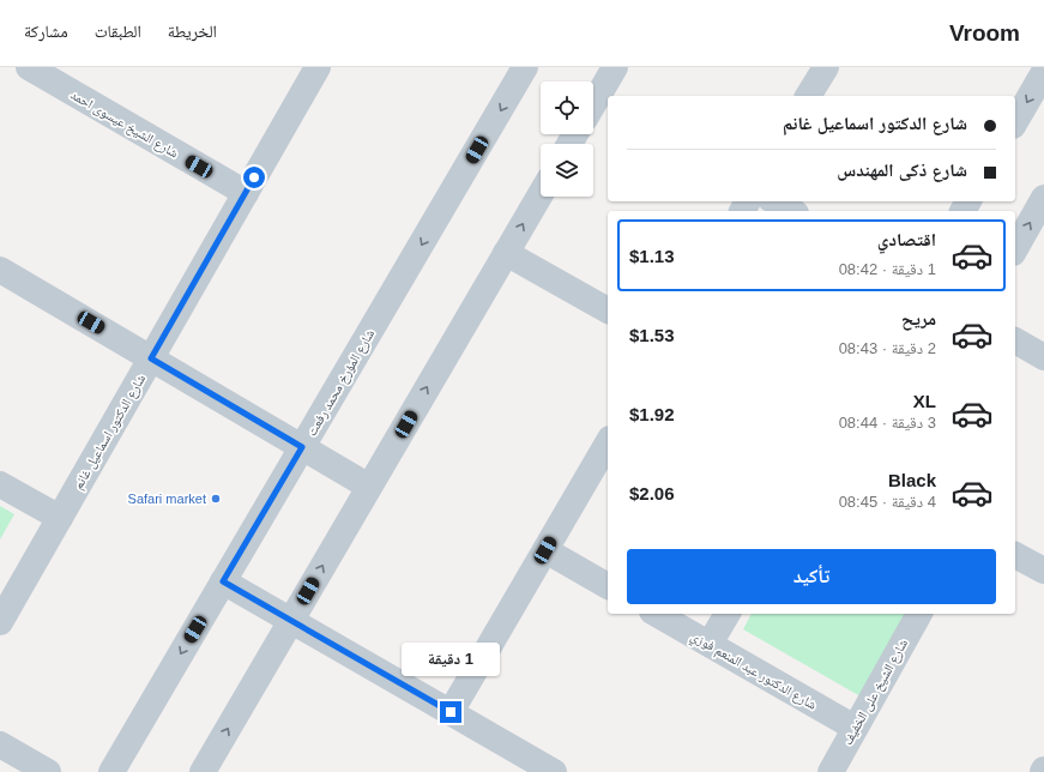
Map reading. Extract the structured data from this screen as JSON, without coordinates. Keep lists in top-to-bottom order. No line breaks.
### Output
{"streets":{"street":["شارع الشيخ عيسوى احمد","شارع المؤرخ محمد رفعت","شارع الدكتور اسماعيل غانم","شارع الدكتور عبد المنعم فوزي","شارع الشيخ على الخفيف"]},"crossings":[["شارع الشيخ عيسوى احمد","شارع الدكتور اسماعيل غانم"],["شارع الدكتور عبد المنعم فوزي","شارع الشيخ على الخفيف"]],"places":["Safari market"],"page":{"header":"Vroom","nav":["الخريطة","الطبقات","مشاركة"],"banner":["شارع الدكتور اسماعيل غانم","شارع ذكى المهندس"],"list":[{"name":"اقتصادي","note":"1 دقيقة · 08:42","value":"$1.13"},{"name":"مريح","note":"2 دقيقة · 08:43","value":"$1.53"},{"name":"XL","note":"3 دقيقة · 08:44","value":"$1.92"},{"name":"Black","note":"4 دقيقة · 08:45","value":"$2.06"}],"buttons":"تأكيد","bubble":"1 دقيقة"}}
